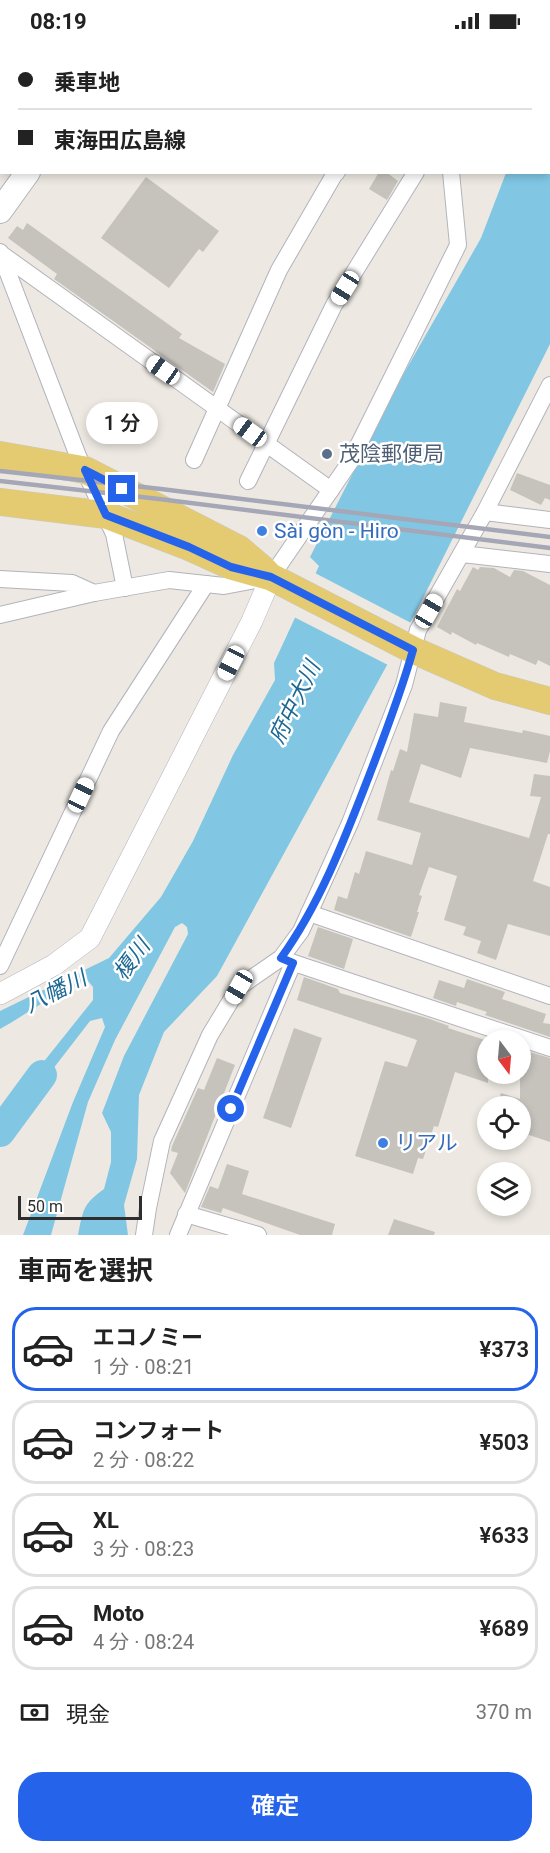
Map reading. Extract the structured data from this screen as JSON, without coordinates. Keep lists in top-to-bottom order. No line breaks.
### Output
{"water":["府中大川","榎川","八幡川"],"places":["茂陰郵便局","Sài gòn - Hiro","リアル"],"scale_bar":"50 m","north":"bottom","page":{"status":"08:19","banner":["乗車地","東海田広島線"],"bubble":"1 分","scale":"50 m","heading":"車両を選択","list":[{"name":"エコノミー","note":"1 分 · 08:21","value":"¥373"},{"name":"コンフォート","note":"2 分 · 08:22","value":"¥503"},{"name":"XL","note":"3 分 · 08:23","value":"¥633"},{"name":"Moto","note":"4 分 · 08:24","value":"¥689"}],"pay":["現金","370 m"],"buttons":"確定"}}
